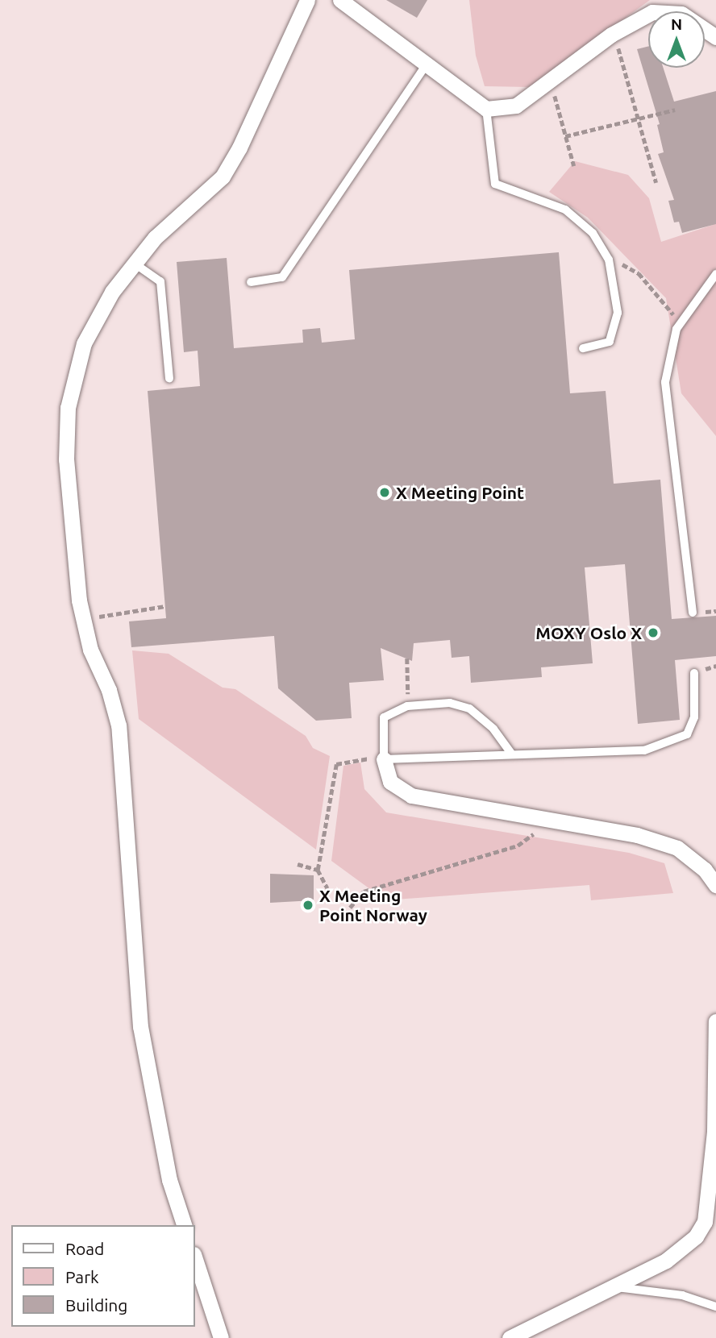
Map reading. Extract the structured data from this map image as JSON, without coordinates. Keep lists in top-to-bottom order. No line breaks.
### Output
{"places":["X Meeting Point","MOXY Oslo X","X Meeting Point Norway"],"legend":["Road","Park","Building"],"north":"top"}
